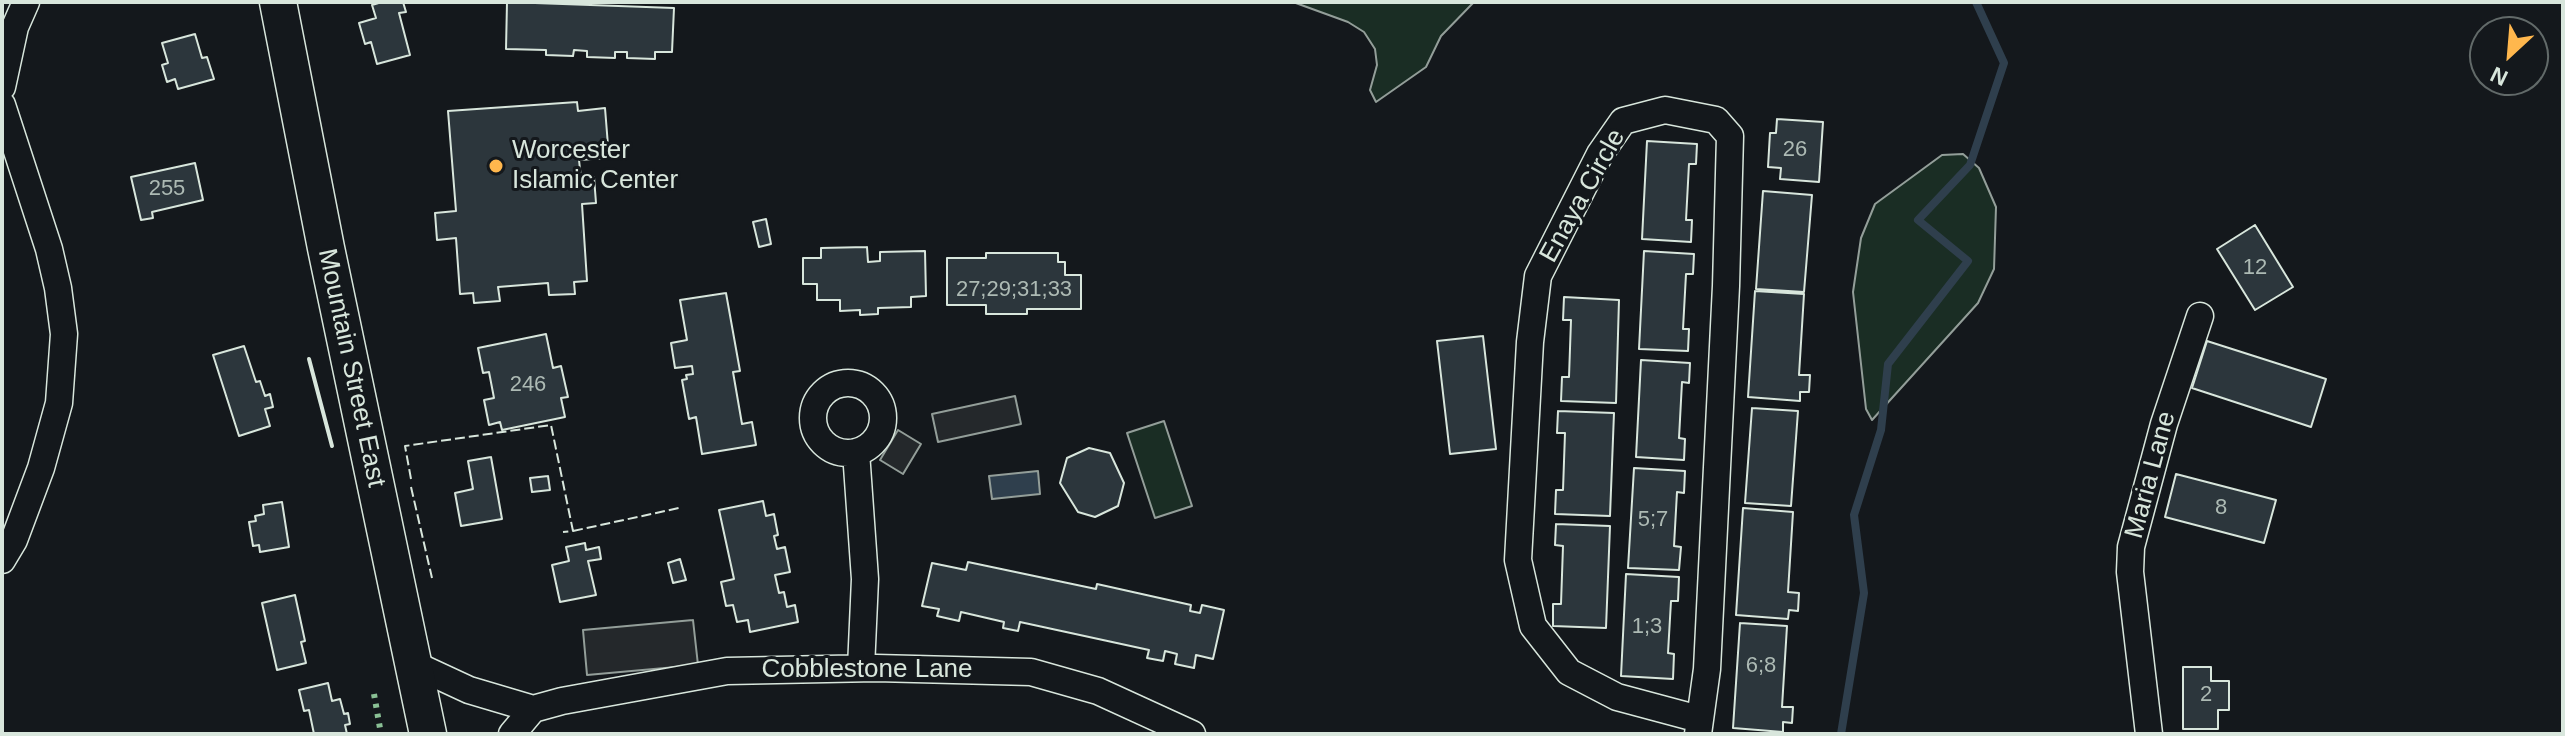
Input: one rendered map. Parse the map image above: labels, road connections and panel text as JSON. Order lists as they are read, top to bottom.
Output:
{
  "streets": {
    "main road": ["Mountain Street East"],
    "street": ["Enaya Circle", "Maria Lane", "Cobblestone Lane"]
  },
  "places": ["Worcester Islamic Center"],
  "house_numbers": [
    "26",
    "255",
    "12",
    "27;29;31;33",
    "246",
    "8",
    "5;7",
    "1;3",
    "6;8",
    "2"
  ],
  "north": "bottom left"
}
